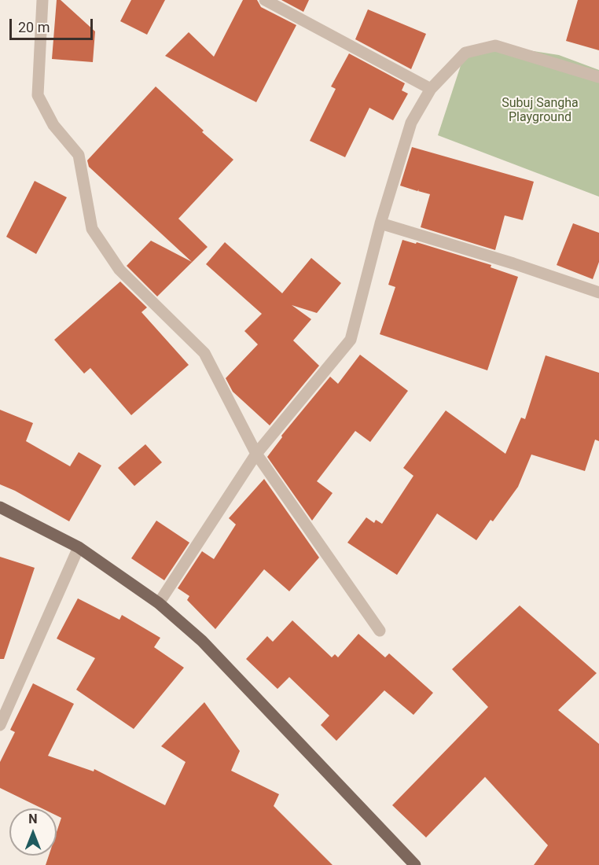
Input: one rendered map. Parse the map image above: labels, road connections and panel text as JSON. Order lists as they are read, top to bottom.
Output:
{
  "parks": ["Subuj Sangha Playground"],
  "scale_bar": "20 m",
  "north": "top"
}
